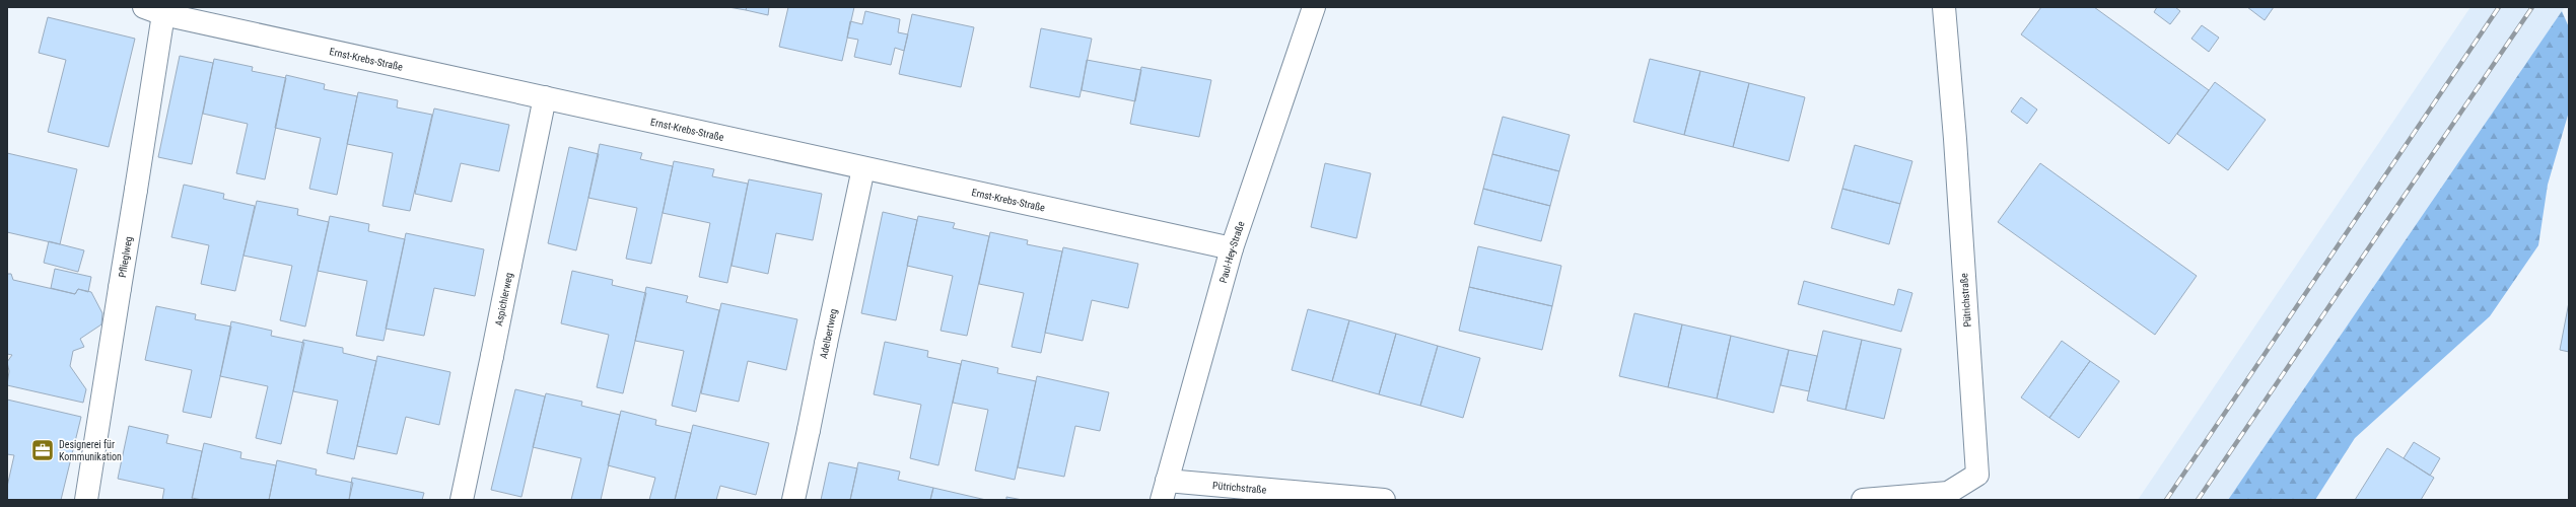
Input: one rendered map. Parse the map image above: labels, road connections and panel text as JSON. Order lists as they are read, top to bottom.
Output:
{
  "streets": {
    "street": [
      "Ernst-Krebs-Straße",
      "Paul-Hey-Straße",
      "Pflieglweg",
      "Aspichlerweg",
      "Pütrichstraße",
      "Adelbertweg"
    ]
  },
  "crossings": [
    ["Ernst-Krebs-Straße", "Paul-Hey-Straße"],
    ["Ernst-Krebs-Straße", "Pflieglweg"],
    ["Ernst-Krebs-Straße", "Aspichlerweg"],
    ["Ernst-Krebs-Straße", "Adelbertweg"],
    ["Paul-Hey-Straße", "Pütrichstraße"]
  ],
  "places": {
    "office": ["Designerei für Kommunikation"]
  }
}
